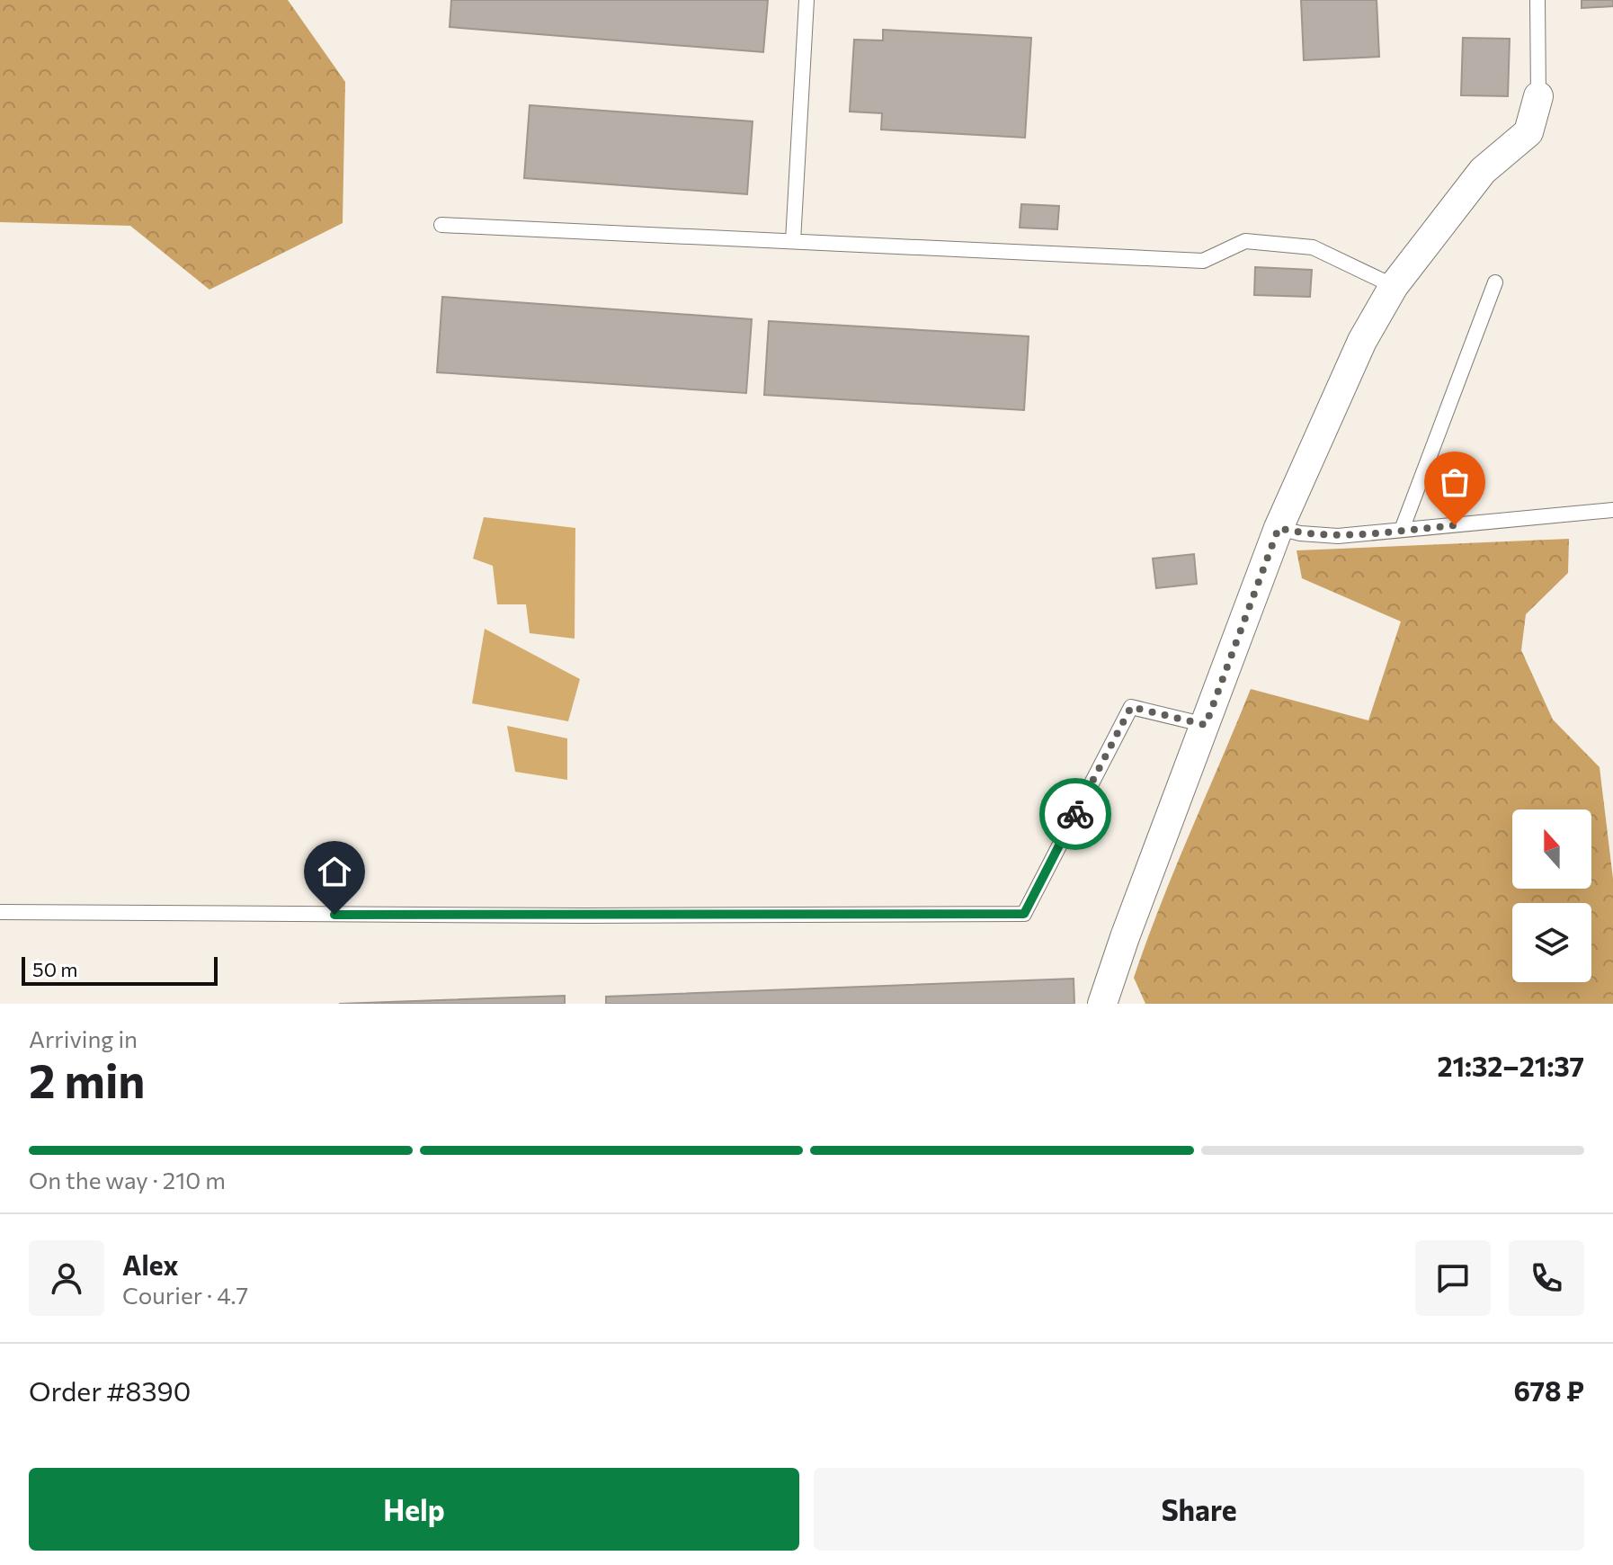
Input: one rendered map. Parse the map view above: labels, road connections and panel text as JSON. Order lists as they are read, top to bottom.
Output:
{
  "scale_bar": "50 m",
  "north": "top",
  "page": {
    "scale": "50 m",
    "heading": ["2 min", "Arriving in", "21:32–21:37"],
    "panel": [
      "Alex",
      "Courier · 4.7",
      "Order #8390",
      "678 ₽"
    ],
    "bar": "On the way · 210 m",
    "buttons": ["Help", "Share"]
  }
}
